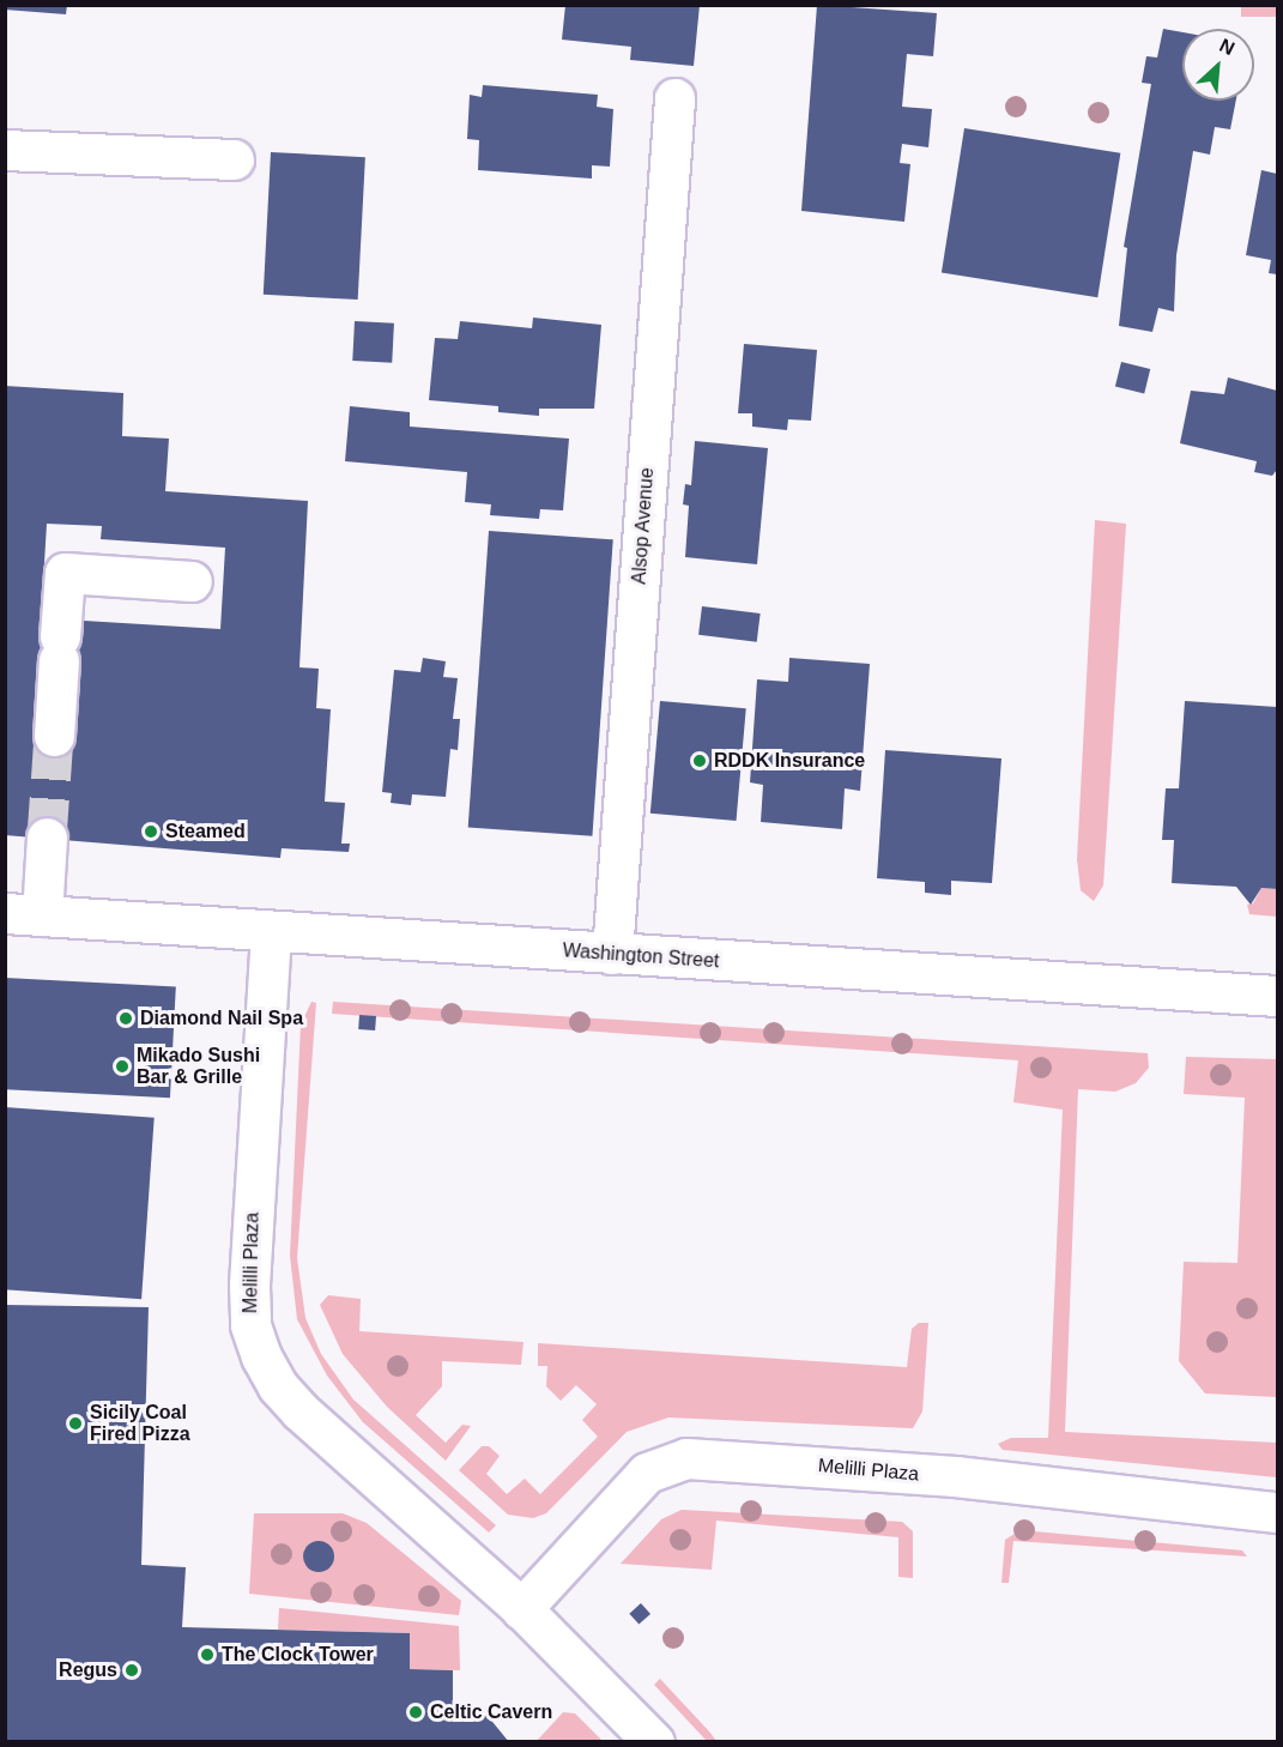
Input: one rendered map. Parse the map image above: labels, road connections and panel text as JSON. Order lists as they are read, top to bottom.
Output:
{
  "streets": {
    "street": ["Alsop Avenue", "Washington Street", "Melilli Plaza"]
  },
  "crossings": [
    ["Alsop Avenue", "Washington Street"],
    ["Washington Street", "Melilli Plaza"]
  ],
  "places": [
    "RDDK Insurance",
    "Steamed",
    "Diamond Nail Spa",
    "Mikado Sushi Bar & Grille",
    "Sicily Coal Fired Pizza",
    "The Clock Tower",
    "Regus",
    "Celtic Cavern"
  ],
  "north": "top right"
}
